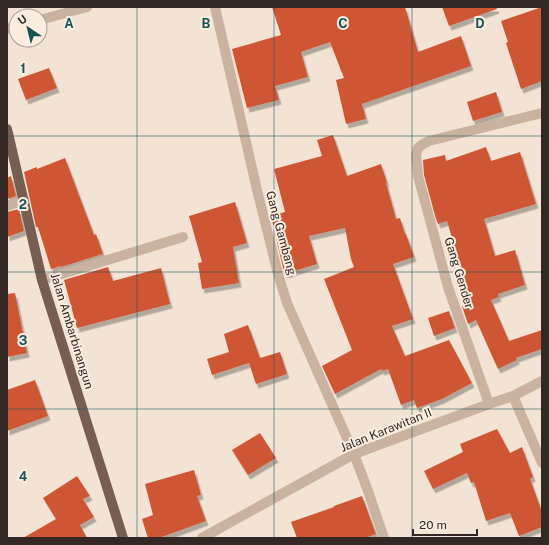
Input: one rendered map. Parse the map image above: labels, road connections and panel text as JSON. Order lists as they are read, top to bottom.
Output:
{
  "streets": {
    "main road": ["Jalan Ambarbinangun"],
    "street": ["Gang Gambang", "Gang Gender", "Jalan Karawitan II"]
  },
  "crossings": [
    ["Gang Gambang", "Jalan Karawitan II"],
    ["Gang Gender", "Jalan Karawitan II"]
  ],
  "scale_bar": "20 m",
  "north": "top left",
  "grid": {
    "columns": [
      "A",
      "B",
      "C",
      "D"
    ],
    "rows": [
      "1",
      "2",
      "3",
      "4"
    ]
  }
}
